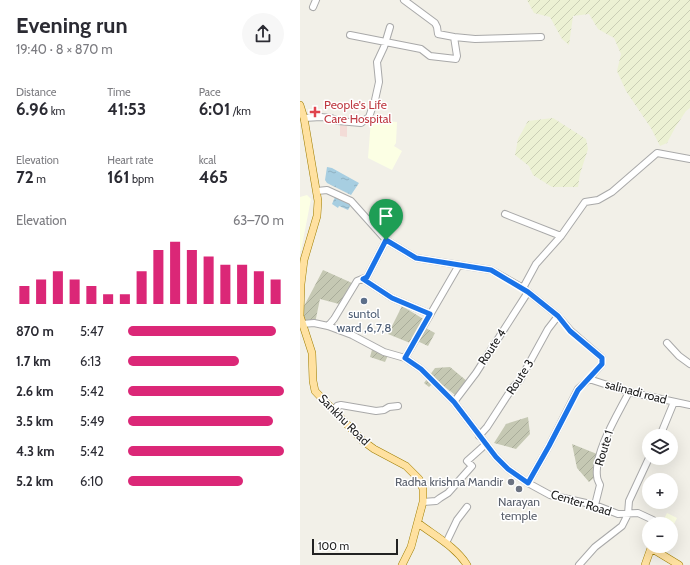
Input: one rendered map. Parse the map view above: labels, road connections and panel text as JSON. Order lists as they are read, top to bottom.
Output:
{
  "streets": {
    "main road": ["Sankhu Road"],
    "street": [
      "Route 4",
      "Route 3",
      "salinadi road",
      "Route 1",
      "Center Road"
    ]
  },
  "crossings": [
    ["Route 4", "salinadi road"],
    ["Route 4", "Center Road"],
    ["Route 3", "salinadi road"],
    ["Route 3", "Center Road"],
    ["salinadi road", "Sankhu Road"],
    ["salinadi road", "Route 1"],
    ["Sankhu Road", "Center Road"],
    ["Route 1", "Center Road"]
  ],
  "places": {
    "health": ["People's Life Care Hospital"],
    "other": ["suntol ward ,6,7,8", "Radha krishna Mandir", "Narayan temple"]
  },
  "scale_bar": "100 m",
  "page": {
    "heading": ["Evening run", "19:40 · 8 × 870 m"],
    "stats": [
      ["Distance", "6.96 km"],
      ["Time", "41:53"],
      ["Pace", "6:01 /km"],
      ["Elevation", "72 m"],
      ["Heart rate", "161 bpm"],
      ["kcal", "465"]
    ],
    "chart": ["Elevation", "63–70 m"],
    "list": [
      {
        "name": "870 m",
        "note": "5:47"
      },
      {
        "name": "1.7 km",
        "note": "6:13"
      },
      {
        "name": "2.6 km",
        "note": "5:42"
      },
      {
        "name": "3.5 km",
        "note": "5:49"
      },
      {
        "name": "4.3 km",
        "note": "5:42"
      },
      {
        "name": "5.2 km",
        "note": "6:10"
      }
    ],
    "map_buttons": ["+", "−"],
    "scale": "100 m"
  }
}
